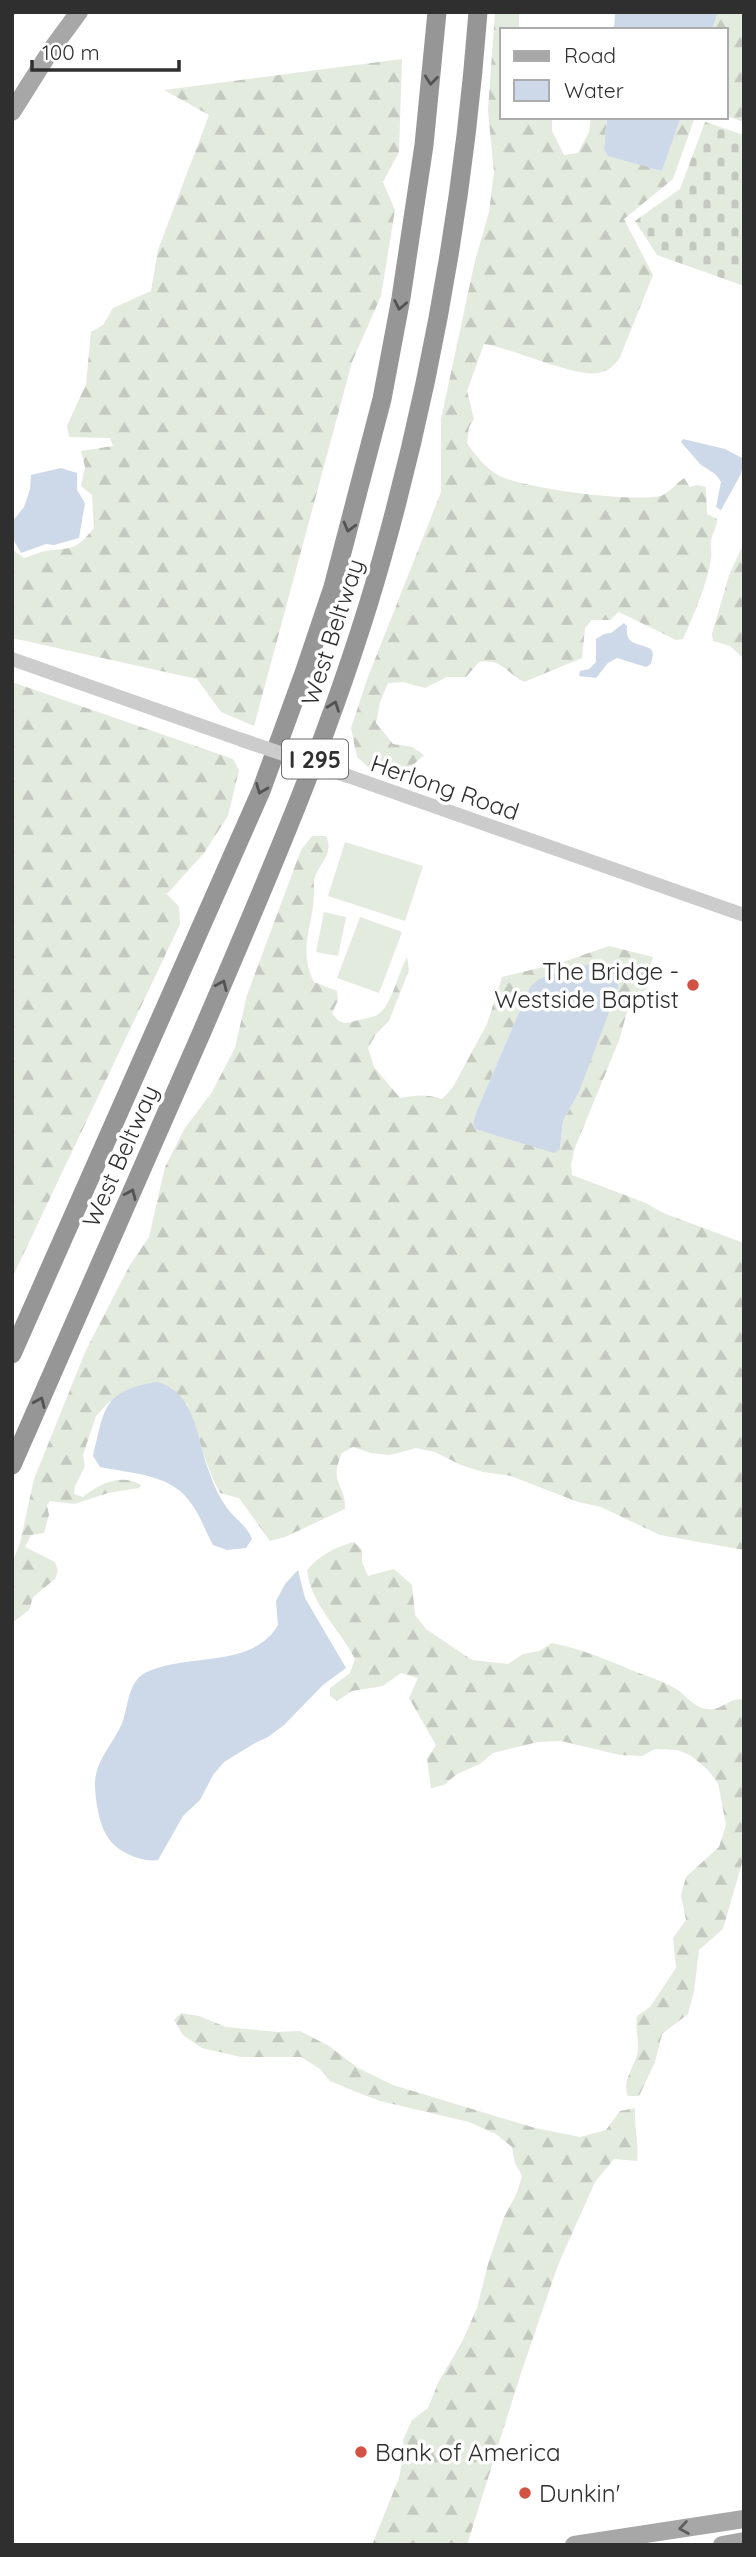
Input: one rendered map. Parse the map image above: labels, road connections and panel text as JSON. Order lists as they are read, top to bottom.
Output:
{
  "streets": {
    "highway": ["West Beltway", "I 295"],
    "street": ["Herlong Road"]
  },
  "places": ["The Bridge - Westside Baptist", "Bank of America", "Dunkin'"],
  "legend": ["Road", "Water"],
  "scale_bar": "100 m"
}
